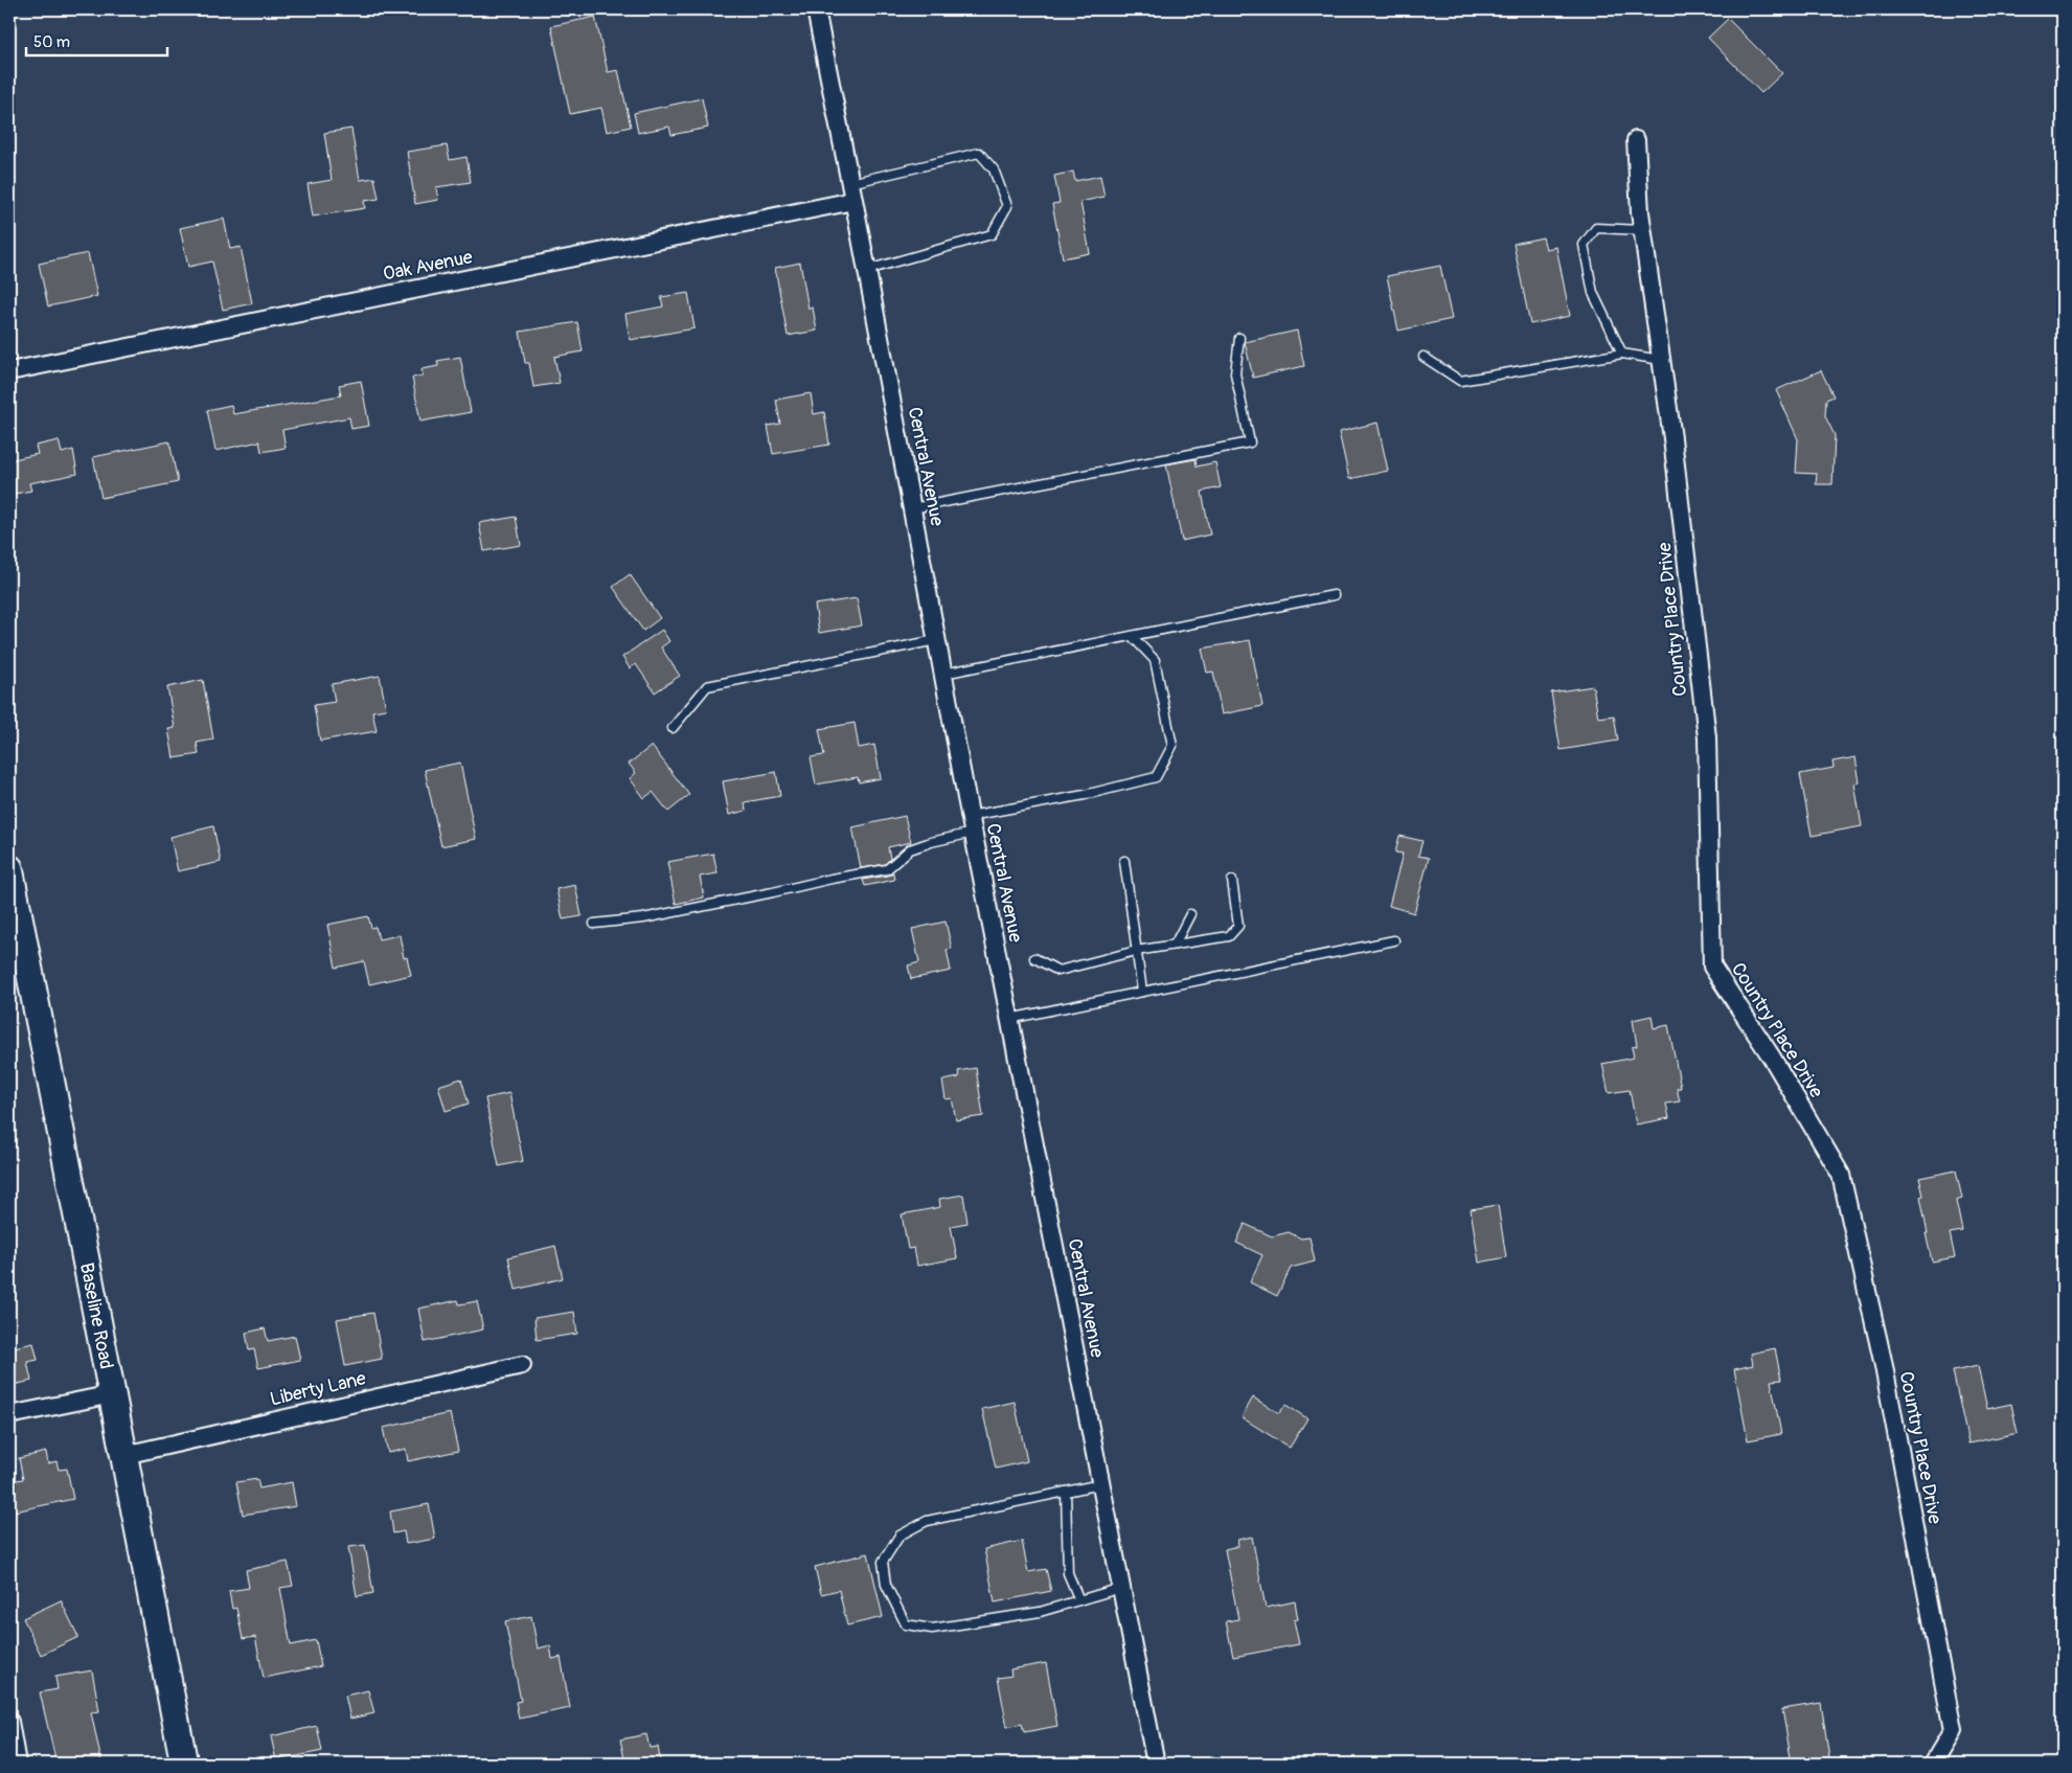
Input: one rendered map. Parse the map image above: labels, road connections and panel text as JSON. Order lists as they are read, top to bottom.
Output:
{
  "streets": {
    "main road": ["Baseline Road"],
    "street": [
      "Oak Avenue",
      "Central Avenue",
      "Country Place Drive",
      "Liberty Lane"
    ]
  },
  "crossings": [
    ["Oak Avenue", "Central Avenue"],
    ["Baseline Road", "Liberty Lane"]
  ],
  "scale_bar": "50 m"
}
